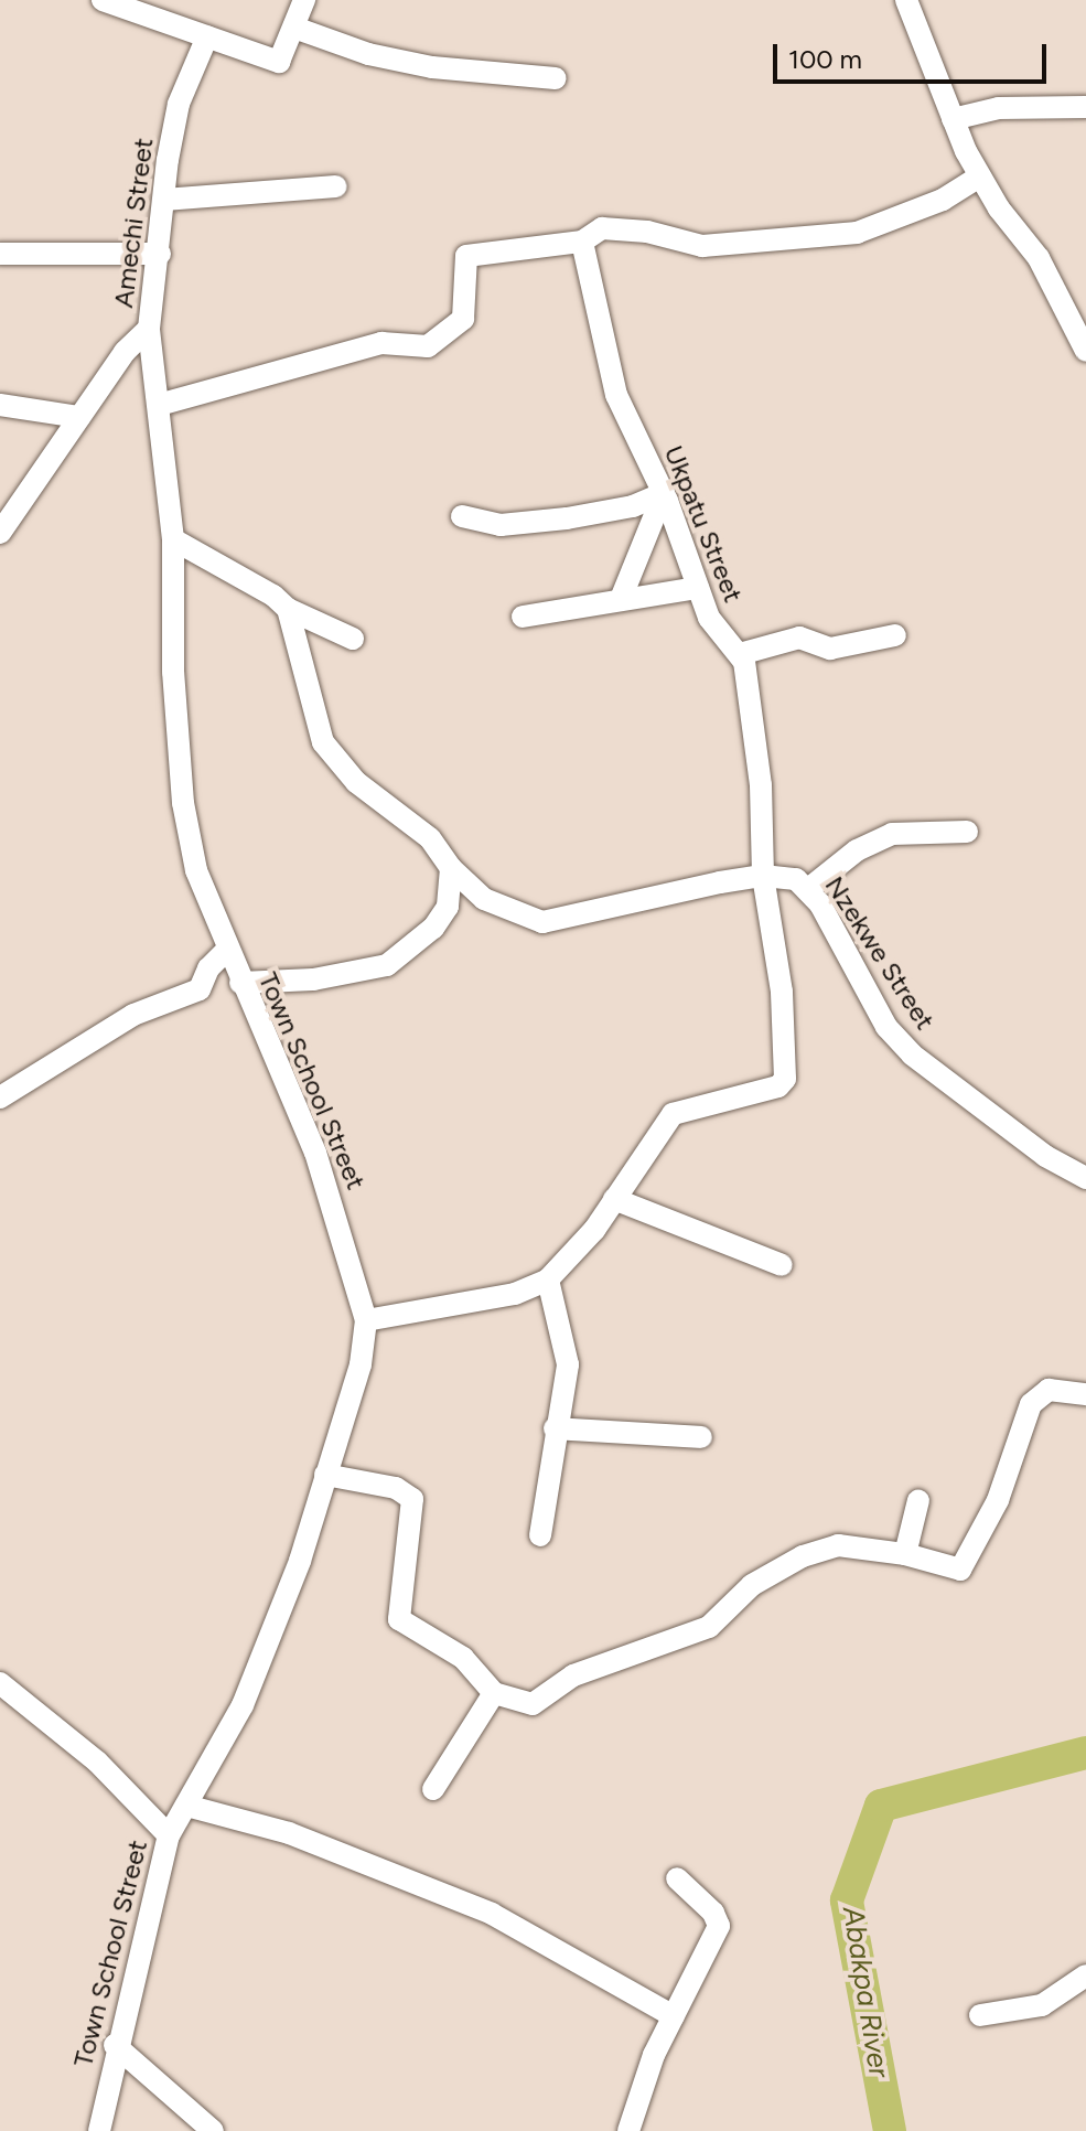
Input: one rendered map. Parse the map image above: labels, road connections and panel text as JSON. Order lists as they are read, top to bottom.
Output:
{
  "streets": {
    "street": [
      "Amechi Street",
      "Ukpatu Street",
      "Nzekwe Street",
      "Town School Street"
    ]
  },
  "crossings": [
    ["Amechi Street", "Town School Street"]
  ],
  "water": ["Abakpa River"],
  "scale_bar": "100 m"
}
